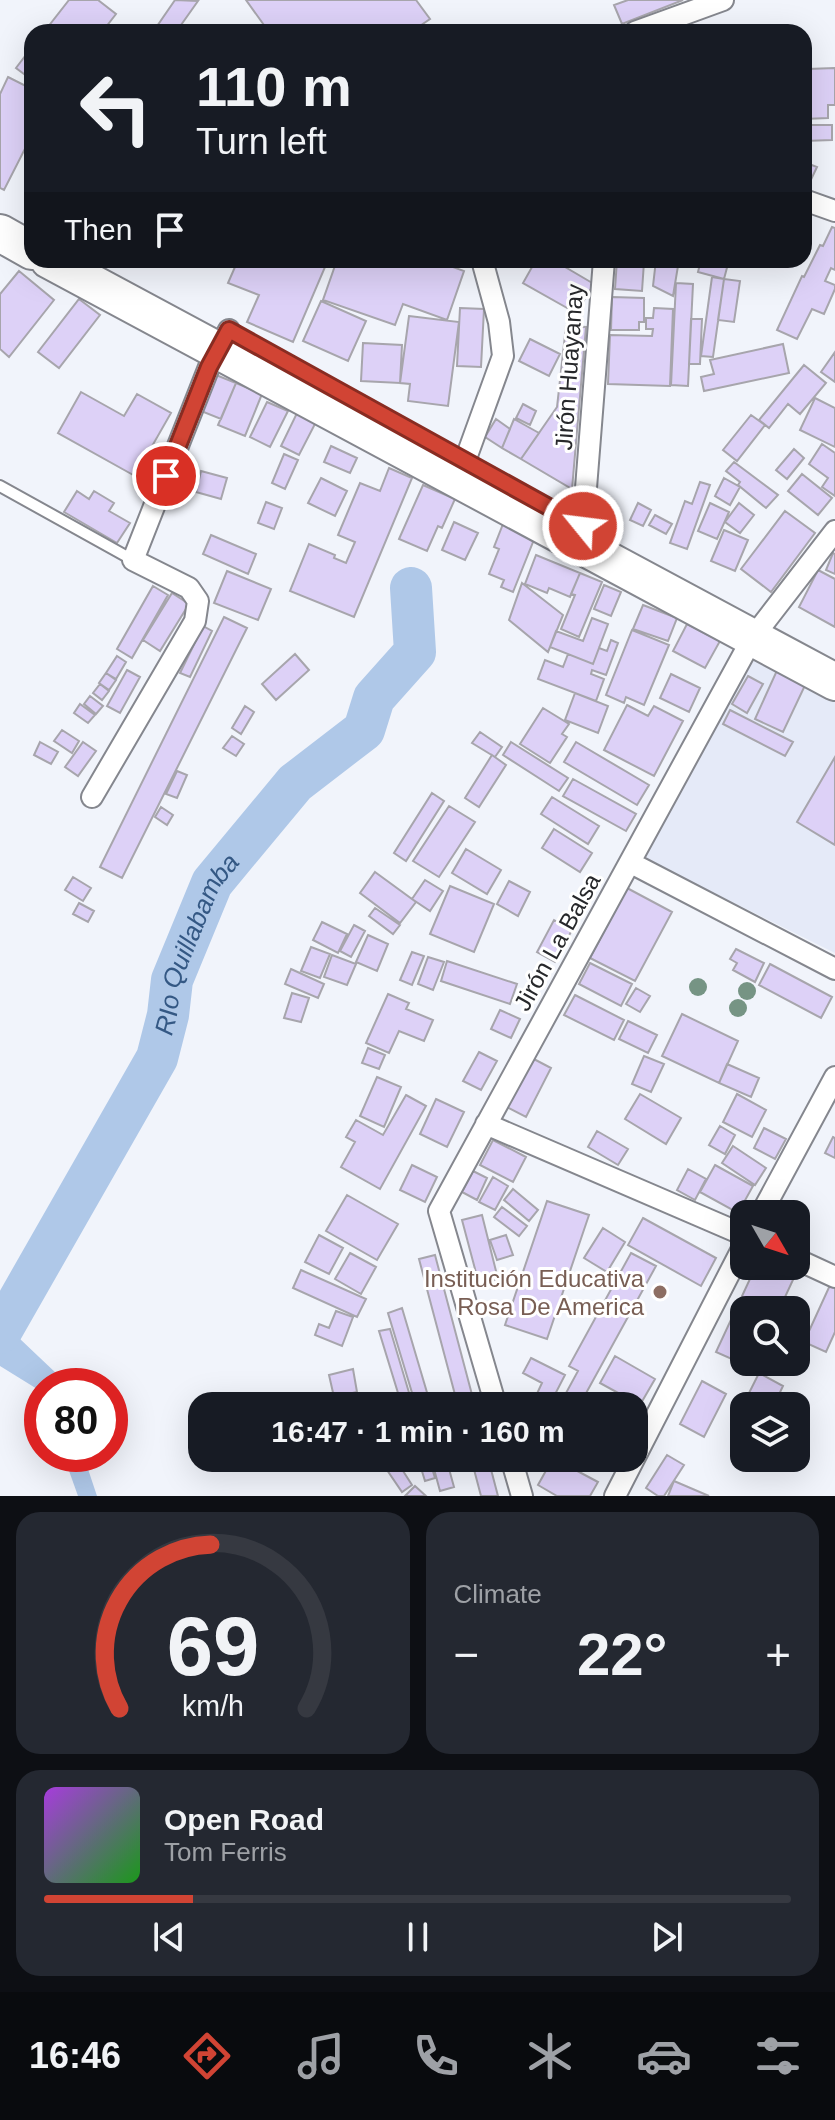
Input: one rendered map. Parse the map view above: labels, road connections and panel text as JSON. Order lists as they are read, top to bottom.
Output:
{
  "streets": {
    "street": ["Jirón Huayanay", "Jirón La Balsa"]
  },
  "water": ["RIo Quillabamba"],
  "places": ["Institución Educativa Rosa De America"],
  "north": "bottom right",
  "page": {
    "turn": ["110 m", "Turn left"],
    "then": "Then",
    "limit": "80",
    "trip": "16:47 · 1 min · 160 m",
    "tile": "Climate",
    "heat": ["−", "22°", "+"],
    "song": ["Open Road", "Tom Ferris"],
    "tabs": "16:46",
    "gauge": ["69", "km/h"]
  }
}
